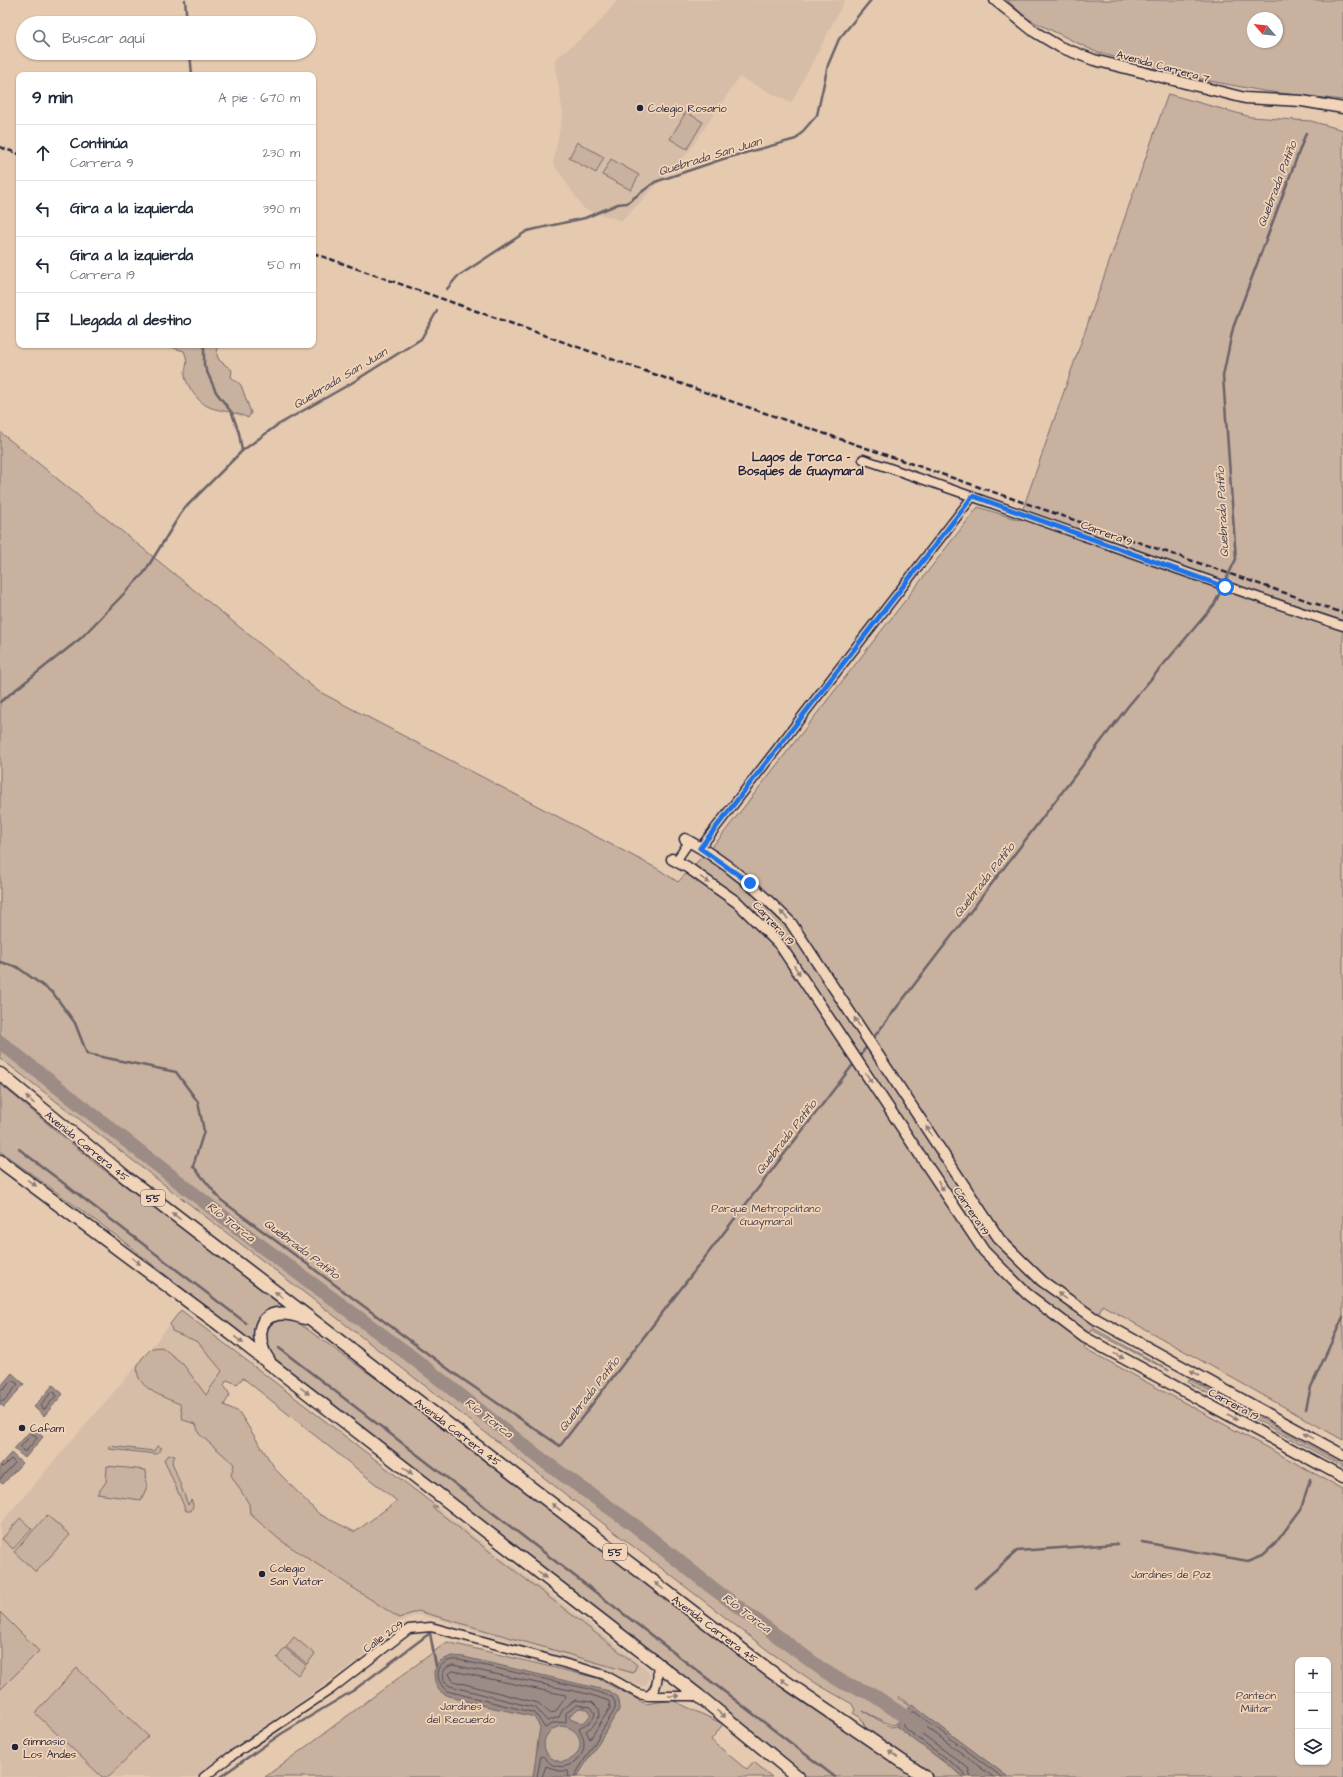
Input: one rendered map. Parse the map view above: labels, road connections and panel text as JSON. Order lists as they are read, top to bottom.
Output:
{
  "streets": {
    "highway": ["Avenida Carrera 45", "55"],
    "main road": ["Avenida Carrera 7", "Carrera 19"],
    "street": ["Carrera 9", "Calle 209"]
  },
  "districts": ["Lagos de Torca - Bosques de Guaymaral"],
  "water": ["Quebrada San Juan", "Quebrada Patiño", "Río Torca"],
  "parks": [
    "Parque Metropolitano Guaymaral",
    "Jardines de Paz",
    "Panteón Militar",
    "Jardines del Recuerdo"
  ],
  "places": [
    "Colegio Rosario",
    "Cafam",
    "Colegio San Viator",
    "Gimnasio Los Andes"
  ],
  "north": "top left",
  "page": {
    "search": "Buscar aquí",
    "heading": ["9 min", "A pie · 670 m"],
    "list": [
      ["Continúa", "Carrera 9", "230 m"],
      ["Gira a la izquierda", "390 m"],
      ["Gira a la izquierda", "Carrera 19", "50 m"],
      "Llegada al destino"
    ],
    "map_buttons": ["+", "−"]
  }
}
